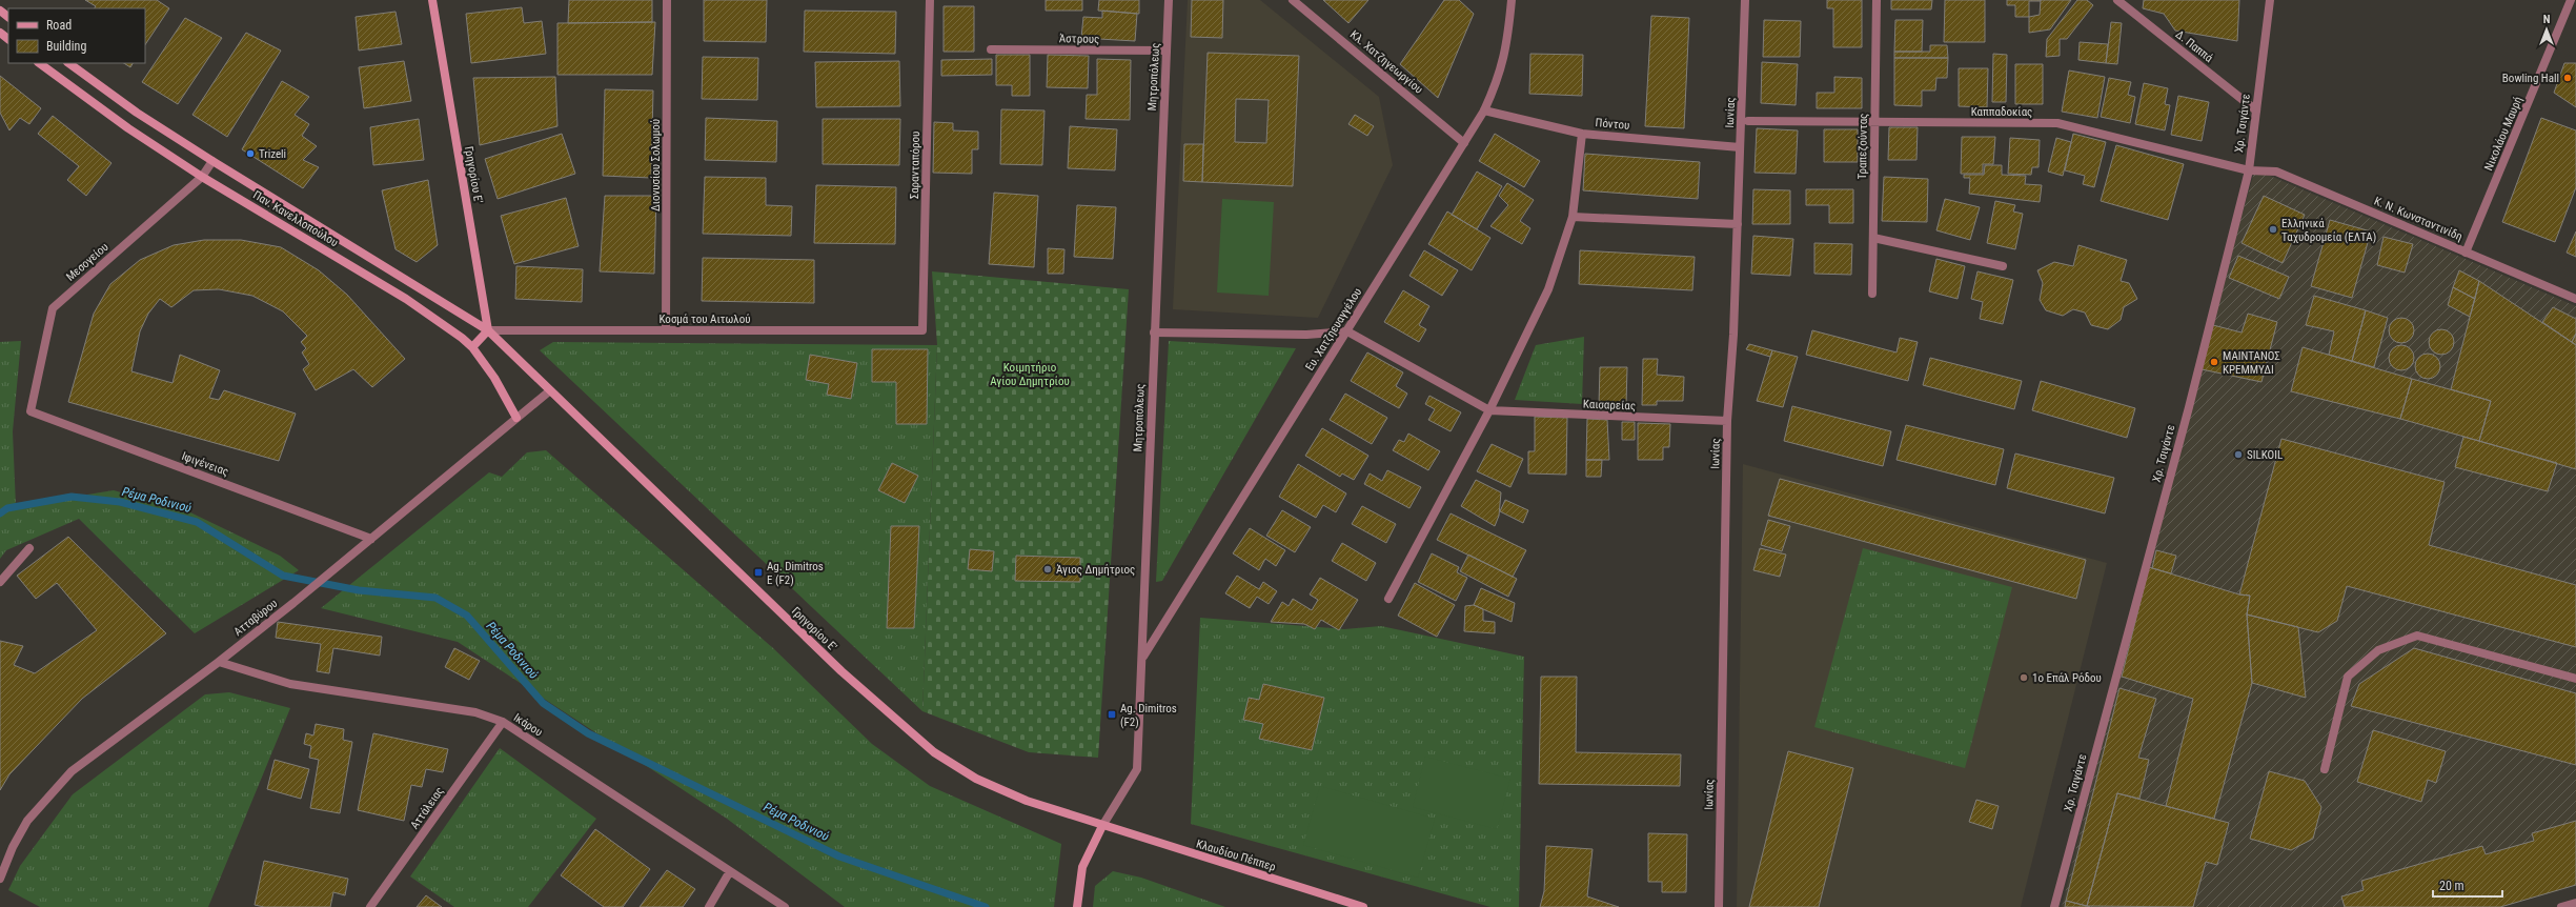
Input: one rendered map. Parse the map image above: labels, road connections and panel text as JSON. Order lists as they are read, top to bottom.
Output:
{
  "streets": {
    "main road": ["Γρηγορίου Ε'", "Παν. Κανελλοπούλου", "Κλαυδίου Πέππερ"],
    "street": [
      "Άστρους",
      "Δ. Παππά",
      "Κλ. Χατζηγεωργίου",
      "Μητροπόλεως",
      "Καππαδοκίας",
      "Ιωνίας",
      "Χρ. Τσιγάντε",
      "Πόντου",
      "Νικολάου Μαυρή",
      "Τραπεζούντας",
      "Διονυσίου Σολωμού",
      "Σαρανταπόρου",
      "Κ. Ν. Κωνσταντινίδη",
      "Μεσογείου",
      "Κοσμά του Αιτωλού",
      "Ευ. Χατζηευαγγέλου",
      "Καισαρείας",
      "Ιφιγένειας",
      "Ατταβύρου",
      "Ικάρου",
      "Αττάλειας"
    ]
  },
  "crossings": [
    ["Άστρους", "Μητροπόλεως"],
    ["Δ. Παππά", "Χρ. Τσιγάντε"],
    ["Κλ. Χατζηγεωργίου", "Ευ. Χατζηευαγγέλου"],
    ["Μητροπόλεως", "Γρηγορίου Ε'"],
    ["Μητροπόλεως", "Ευ. Χατζηευαγγέλου"],
    ["Μητροπόλεως", "Κλαυδίου Πέππερ"],
    ["Καππαδοκίας", "Χρ. Τσιγάντε"],
    ["Καππαδοκίας", "Τραπεζούντας"],
    ["Καππαδοκίας", "Κ. Ν. Κωνσταντινίδη"],
    ["Ιωνίας", "Πόντου"],
    ["Ιωνίας", "Καισαρείας"],
    ["Χρ. Τσιγάντε", "Κ. Ν. Κωνσταντινίδη"],
    ["Πόντου", "Ευ. Χατζηευαγγέλου"],
    ["Νικολάου Μαυρή", "Κ. Ν. Κωνσταντινίδη"],
    ["Διονυσίου Σολωμού", "Κοσμά του Αιτωλού"],
    ["Σαρανταπόρου", "Κοσμά του Αιτωλού"],
    ["Γρηγορίου Ε'", "Παν. Κανελλοπούλου"],
    ["Γρηγορίου Ε'", "Κοσμά του Αιτωλού"],
    ["Γρηγορίου Ε'", "Ατταβύρου"],
    ["Γρηγορίου Ε'", "Κλαυδίου Πέππερ"],
    ["Παν. Κανελλοπούλου", "Μεσογείου"],
    ["Παν. Κανελλοπούλου", "Κοσμά του Αιτωλού"],
    ["Παν. Κανελλοπούλου", "Ατταβύρου"],
    ["Μεσογείου", "Ιφιγένειας"],
    ["Ευ. Χατζηευαγγέλου", "Καισαρείας"],
    ["Ιφιγένειας", "Ατταβύρου"],
    ["Ατταβύρου", "Ικάρου"],
    ["Ικάρου", "Αττάλειας"]
  ],
  "water": ["Ρέμα Ροδινιού"],
  "parks": ["Κοιμητήριο Αγίου Δημητρίου"],
  "places": {
    "other": [
      "Bowling Hall",
      "Trizeli",
      "Ελληνικά Ταχυδρομεία (ΕΛΤΑ)",
      "ΜΑΙΝΤΑΝΟΣ ΚΡΕΜΜΥΔΙ",
      "SILKOIL",
      "Άγιος Δημήτριος",
      "1ο Επάλ Ρόδου"
    ],
    "transit": ["Ag. Dimitros E (F2)", "Ag. Dimitros (F2)"]
  },
  "legend": ["Road", "Building"],
  "scale_bar": "20 m",
  "north": "top"
}
